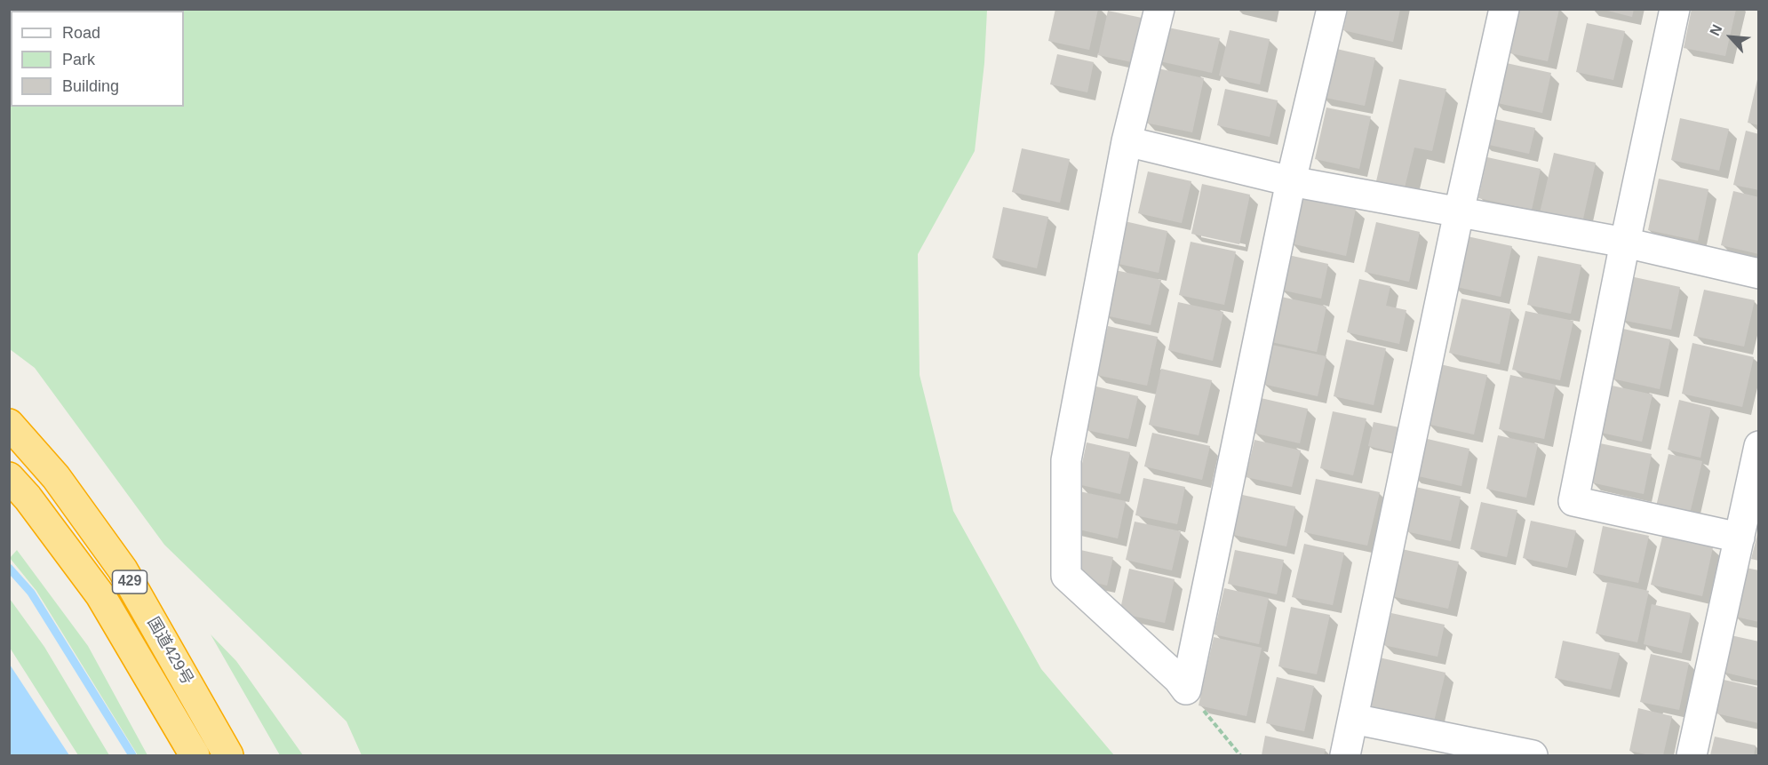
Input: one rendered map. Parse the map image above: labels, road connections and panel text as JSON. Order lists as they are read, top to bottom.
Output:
{
  "streets": {
    "highway": ["429", "国道429号"]
  },
  "legend": ["Road", "Park", "Building"],
  "north": "top left"
}
